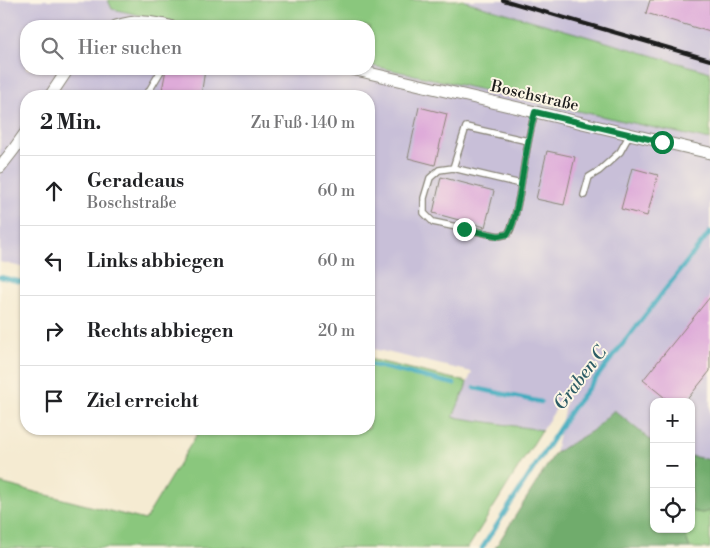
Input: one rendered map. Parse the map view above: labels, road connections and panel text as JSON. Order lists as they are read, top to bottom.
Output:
{
  "streets": {
    "street": ["Boschstraße"]
  },
  "water": ["Graben C"],
  "page": {
    "search": "Hier suchen",
    "heading": ["2 Min.", "Zu Fuß · 140 m"],
    "list": [
      ["Geradeaus", "Boschstraße", "60 m"],
      ["Links abbiegen", "60 m"],
      ["Rechts abbiegen", "20 m"],
      "Ziel erreicht"
    ],
    "map_buttons": ["+", "−"]
  }
}
